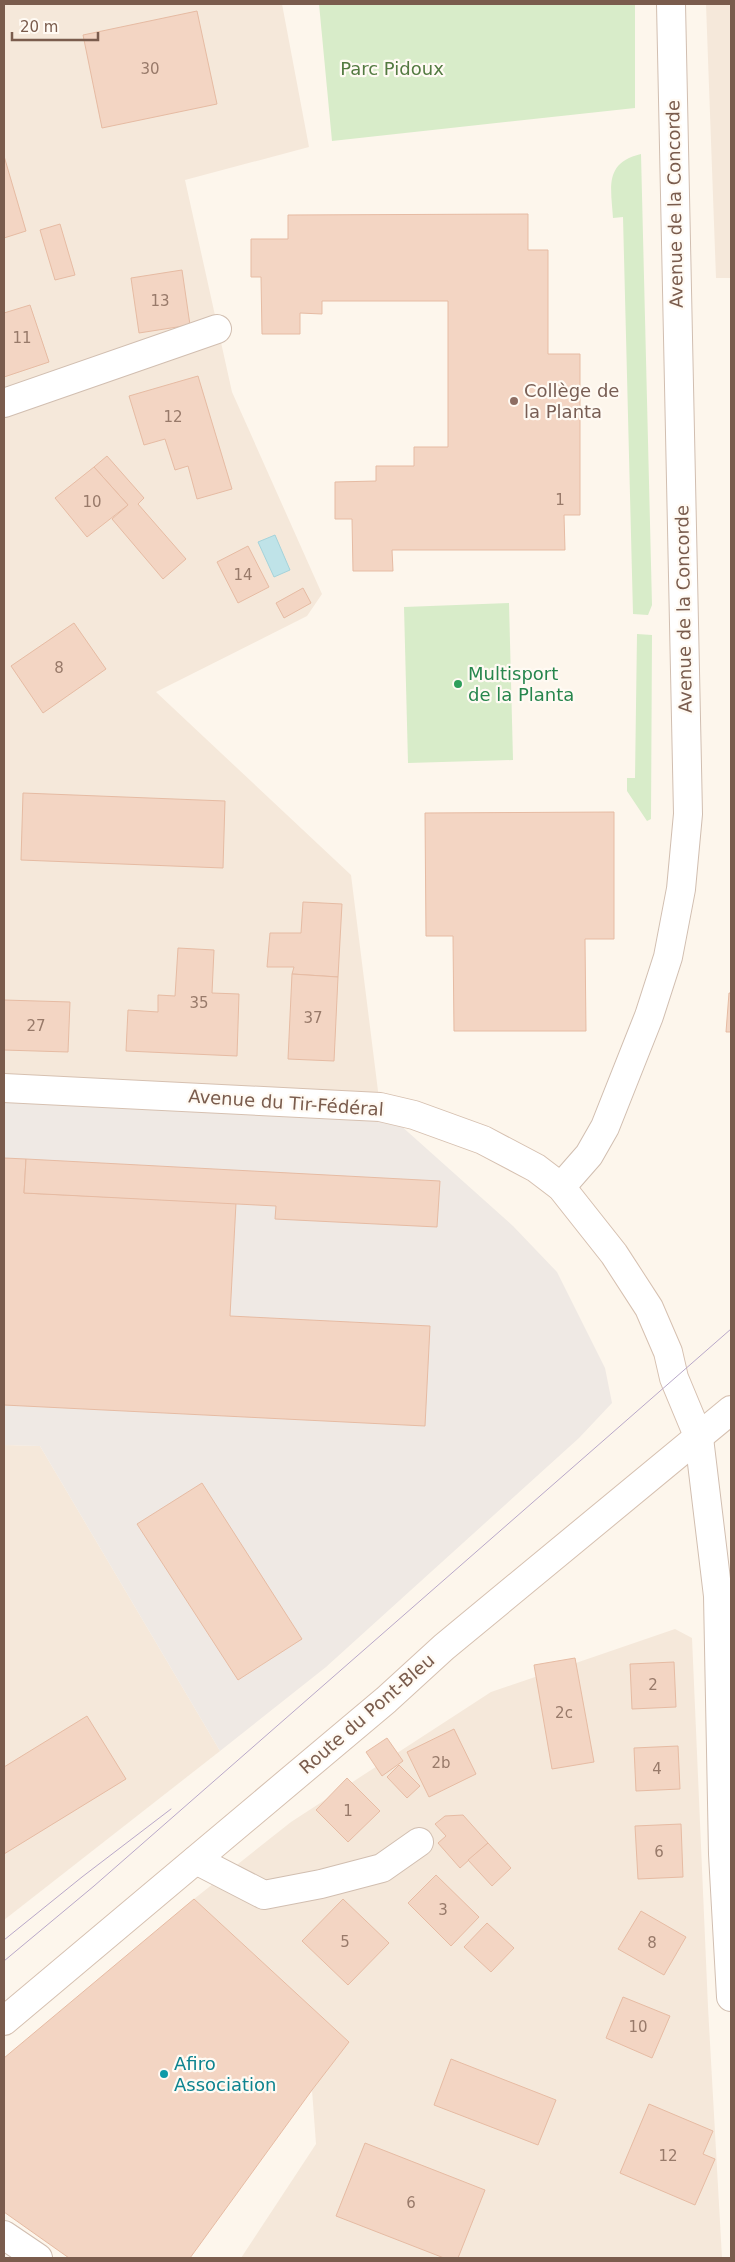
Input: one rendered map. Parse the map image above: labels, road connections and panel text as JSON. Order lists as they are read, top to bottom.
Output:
{
  "streets": {
    "street": ["Avenue de la Concorde", "Avenue du Tir-Fédéral", "Route du Pont-Bleu"]
  },
  "crossings": [
    ["Avenue de la Concorde", "Avenue du Tir-Fédéral"],
    ["Avenue du Tir-Fédéral", "Route du Pont-Bleu"]
  ],
  "parks": ["Parc Pidoux"],
  "places": ["Collège de la Planta", "Multisport de la Planta", "Afiro Association"],
  "house_numbers": [
    "30",
    "13",
    "11",
    "12",
    "1",
    "10",
    "14",
    "8",
    "35",
    "37",
    "27",
    "2",
    "2c",
    "2b",
    "4",
    "1",
    "6",
    "3",
    "5",
    "8",
    "10",
    "12",
    "6"
  ],
  "scale_bar": "20 m"
}
